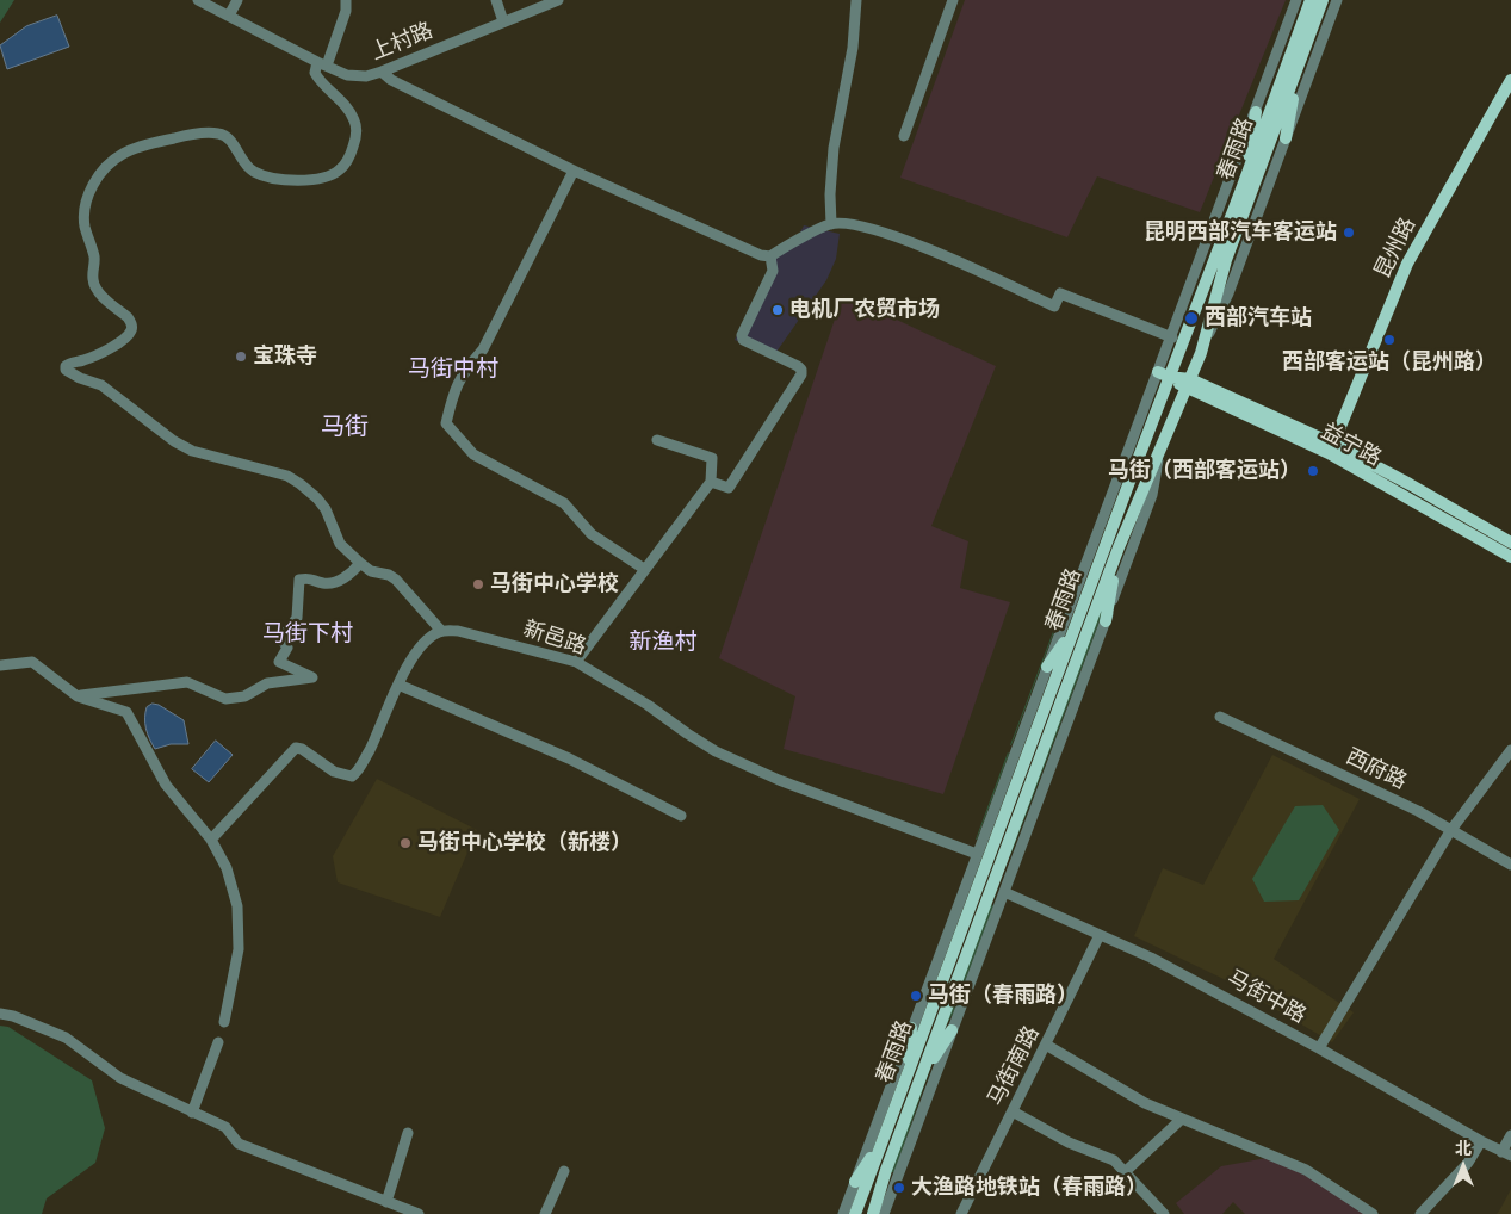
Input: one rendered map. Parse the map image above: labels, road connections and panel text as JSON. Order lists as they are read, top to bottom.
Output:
{
  "streets": {
    "main road": ["春雨路", "昆州路", "益宁路"],
    "street": [
      "上村路",
      "新邑路",
      "西府路",
      "马街中路",
      "马街南路"
    ]
  },
  "crossings": [
    ["春雨路", "益宁路"],
    ["昆州路", "益宁路"],
    ["马街中路", "马街南路"]
  ],
  "districts": [
    "马街中村",
    "马街",
    "马街下村",
    "新渔村"
  ],
  "places": [
    "昆明西部汽车客运站",
    "电机厂农贸市场",
    "西部汽车站",
    "西部客运站（昆州路）",
    "宝珠寺",
    "马街（西部客运站）",
    "马街中心学校",
    "马街中心学校（新楼）",
    "马街（春雨路）",
    "大渔路地铁站（春雨路）"
  ],
  "north": "top"
}
